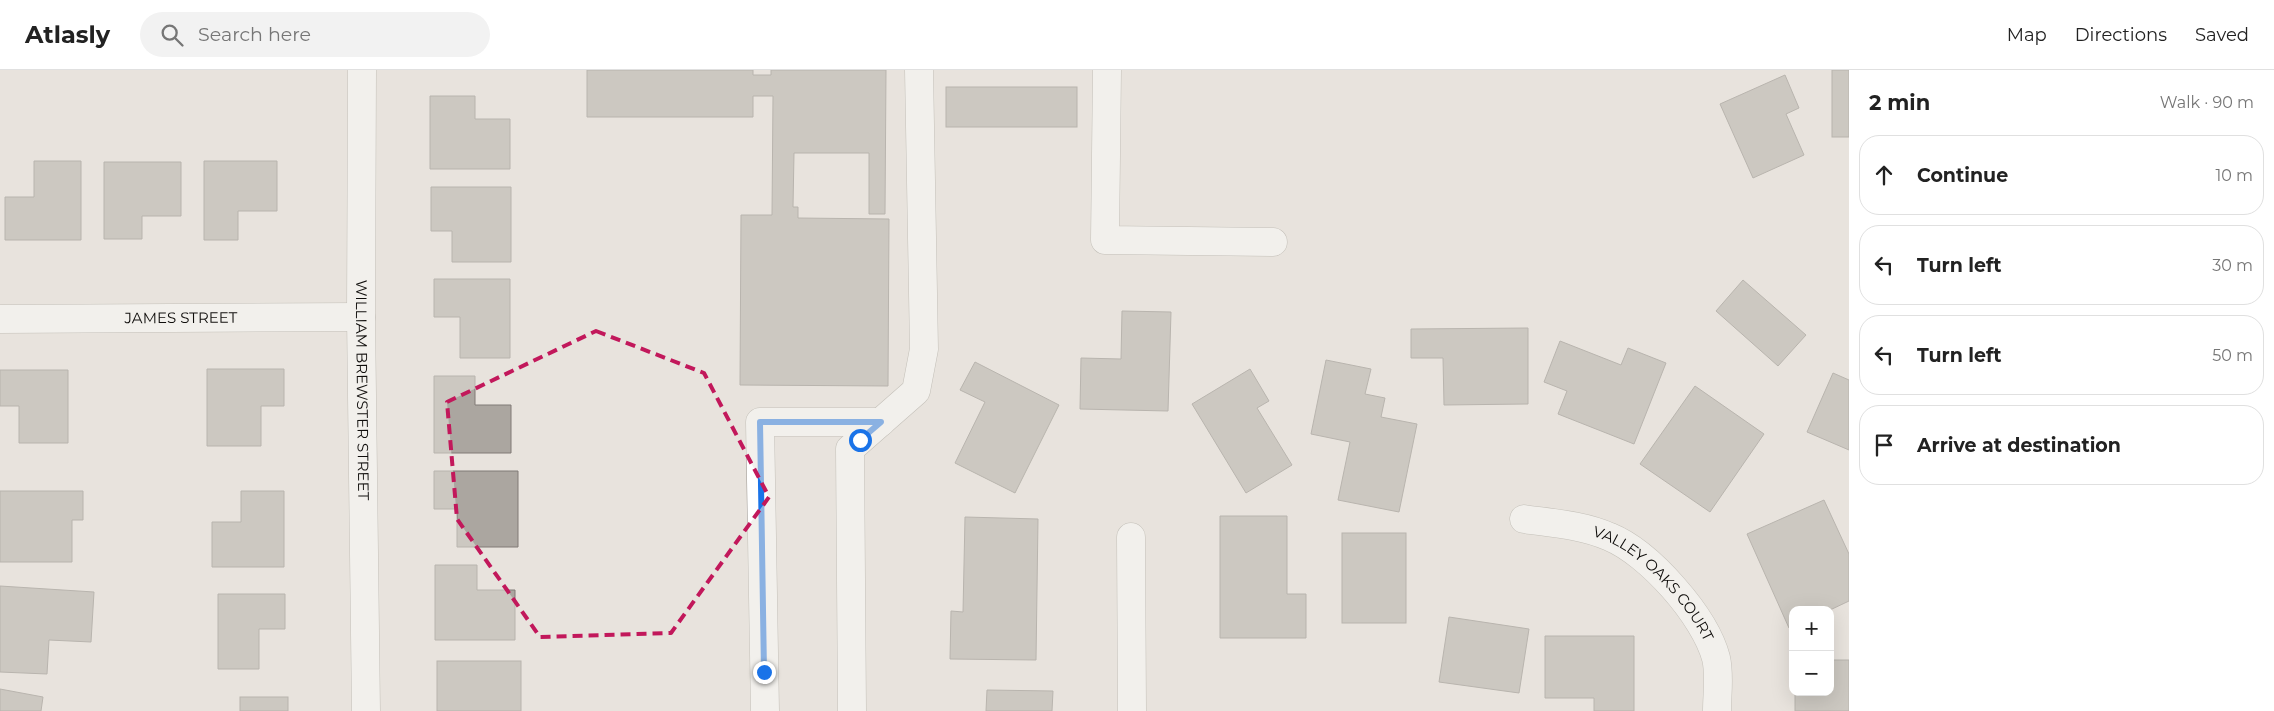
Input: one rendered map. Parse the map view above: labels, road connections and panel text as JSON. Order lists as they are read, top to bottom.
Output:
{
  "streets": {
    "street": ["JAMES STREET", "WILLIAM BREWSTER STREET", "VALLEY OAKS COURT"]
  },
  "crossings": [
    ["JAMES STREET", "WILLIAM BREWSTER STREET"]
  ],
  "page": {
    "header": "Atlasly",
    "search": "Search here",
    "nav": ["Map", "Directions", "Saved"],
    "heading": ["2 min", "Walk · 90 m"],
    "list": [
      ["Continue", "10 m"],
      ["Turn left", "30 m"],
      ["Turn left", "50 m"],
      "Arrive at destination"
    ],
    "map_buttons": ["+", "−"]
  }
}
